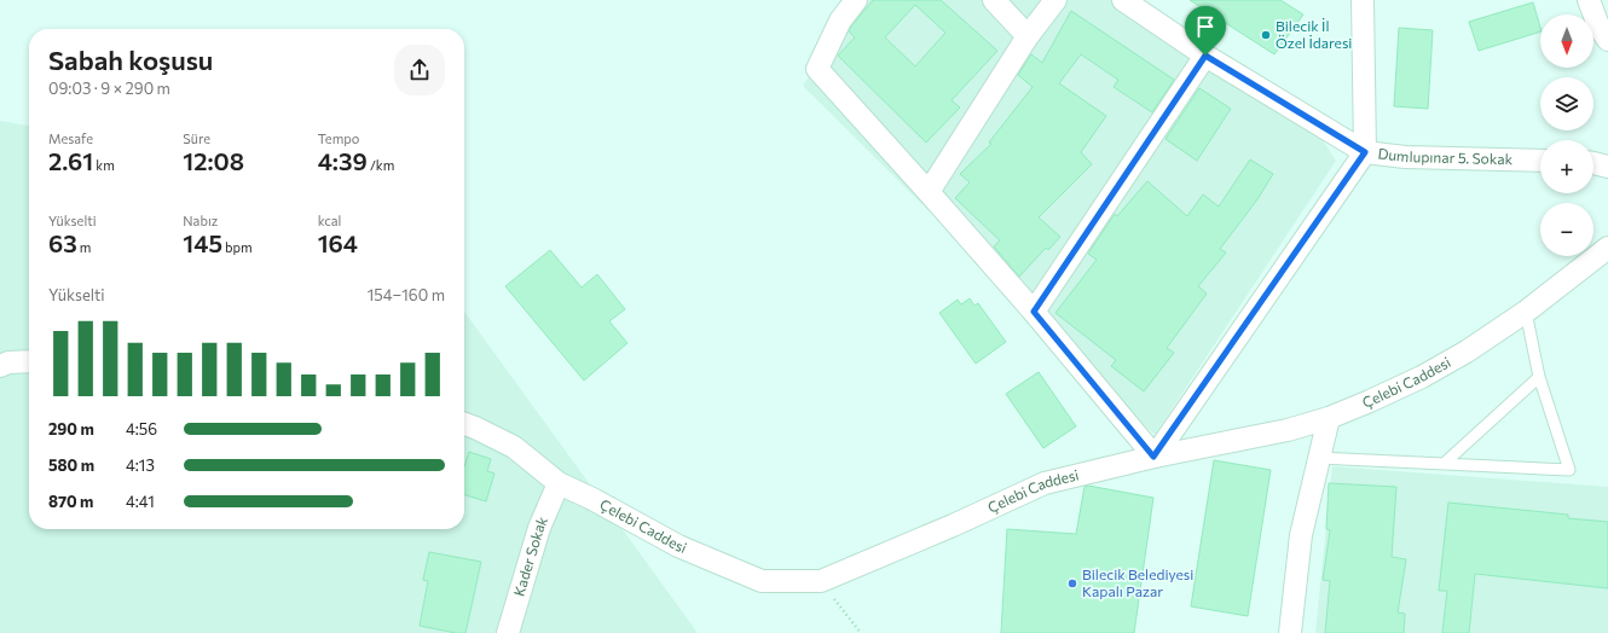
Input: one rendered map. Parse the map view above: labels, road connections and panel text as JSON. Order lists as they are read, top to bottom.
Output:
{
  "streets": {
    "street": ["Dumlupınar 5. Sokak", "Çelebi Caddesi", "Kader Sokak"]
  },
  "crossings": [
    ["Çelebi Caddesi", "Kader Sokak"]
  ],
  "places": ["Bilecik İl Özel İdaresi", "Bilecik Belediyesi Kapalı Pazar"],
  "north": "bottom",
  "page": {
    "map_buttons": ["+", "−"],
    "heading": ["Sabah koşusu", "09:03 · 9 × 290 m"],
    "stats": [
      ["Mesafe", "2.61 km"],
      ["Süre", "12:08"],
      ["Tempo", "4:39 /km"],
      ["Yükselti", "63 m"],
      ["Nabız", "145 bpm"],
      ["kcal", "164"]
    ],
    "chart": ["Yükselti", "154–160 m"],
    "list": [
      {
        "name": "290 m",
        "note": "4:56"
      },
      {
        "name": "580 m",
        "note": "4:13"
      },
      {
        "name": "870 m",
        "note": "4:41"
      }
    ]
  }
}
